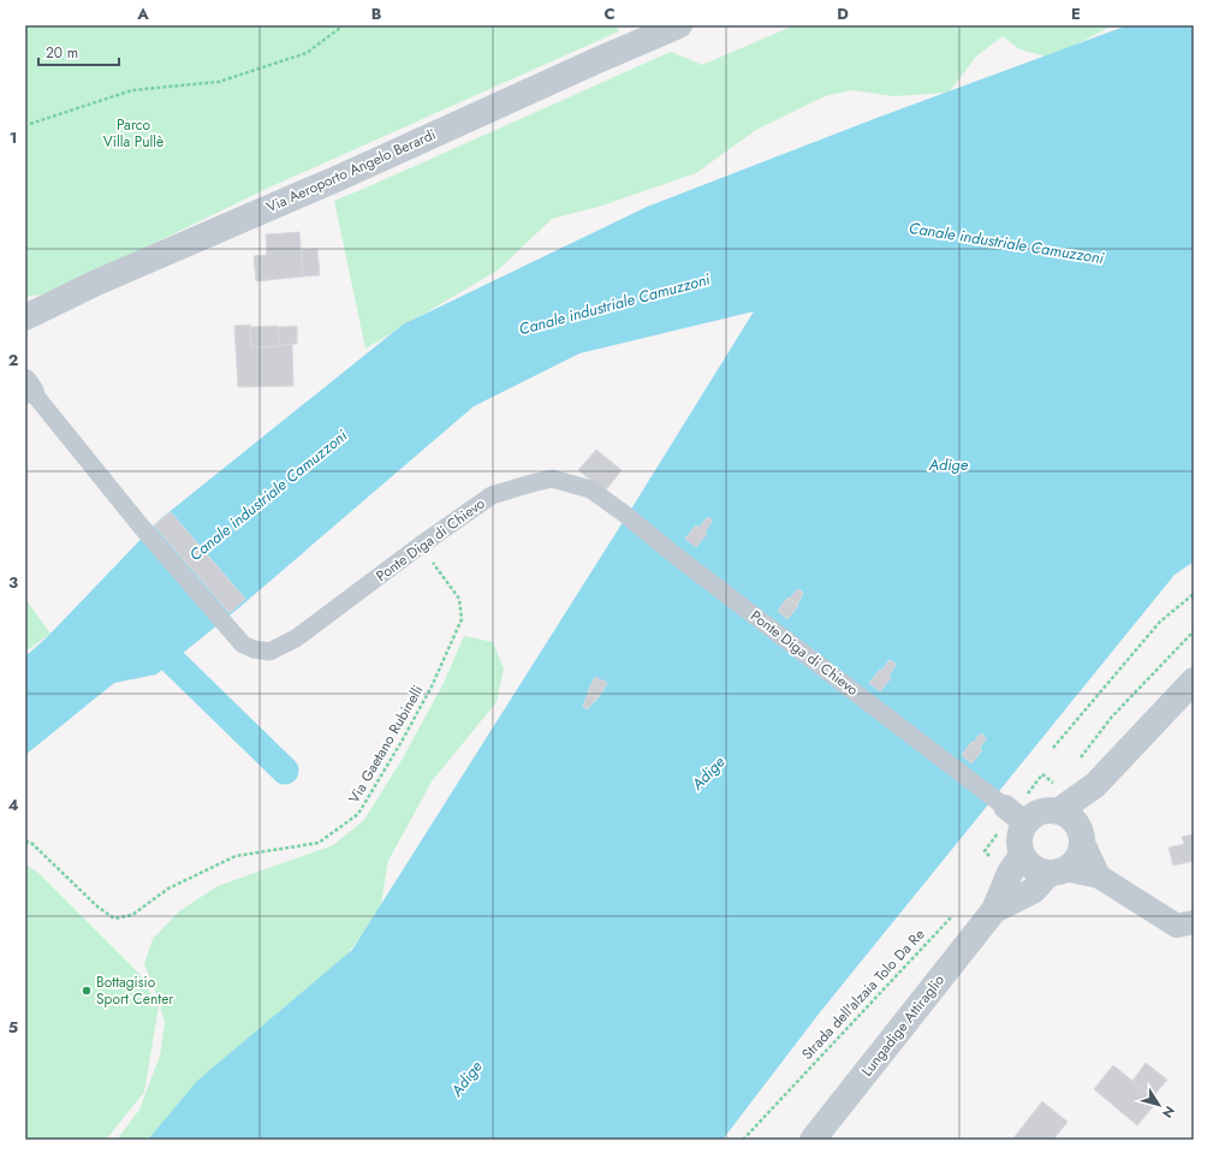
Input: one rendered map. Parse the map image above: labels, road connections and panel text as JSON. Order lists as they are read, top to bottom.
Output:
{
  "streets": {
    "street": ["Via Aeroporto Angelo Berardi", "Ponte Diga di Chievo", "Lungadige Attiraglio"],
    "path": ["Via Gaetano Rubinelli", "Strada dell'alzaia Tolo Da Re"]
  },
  "crossings": [
    ["Ponte Diga di Chievo", "Via Gaetano Rubinelli"],
    ["Ponte Diga di Chievo", "Lungadige Attiraglio"]
  ],
  "water": ["Canale industriale Camuzzoni", "Adige"],
  "parks": ["Parco Villa Pullè"],
  "places": ["Bottagisio Sport Center"],
  "scale_bar": "20 m",
  "north": "bottom right",
  "grid": {
    "columns": [
      "A",
      "B",
      "C",
      "D",
      "E"
    ],
    "rows": [
      "1",
      "2",
      "3",
      "4",
      "5"
    ]
  }
}
